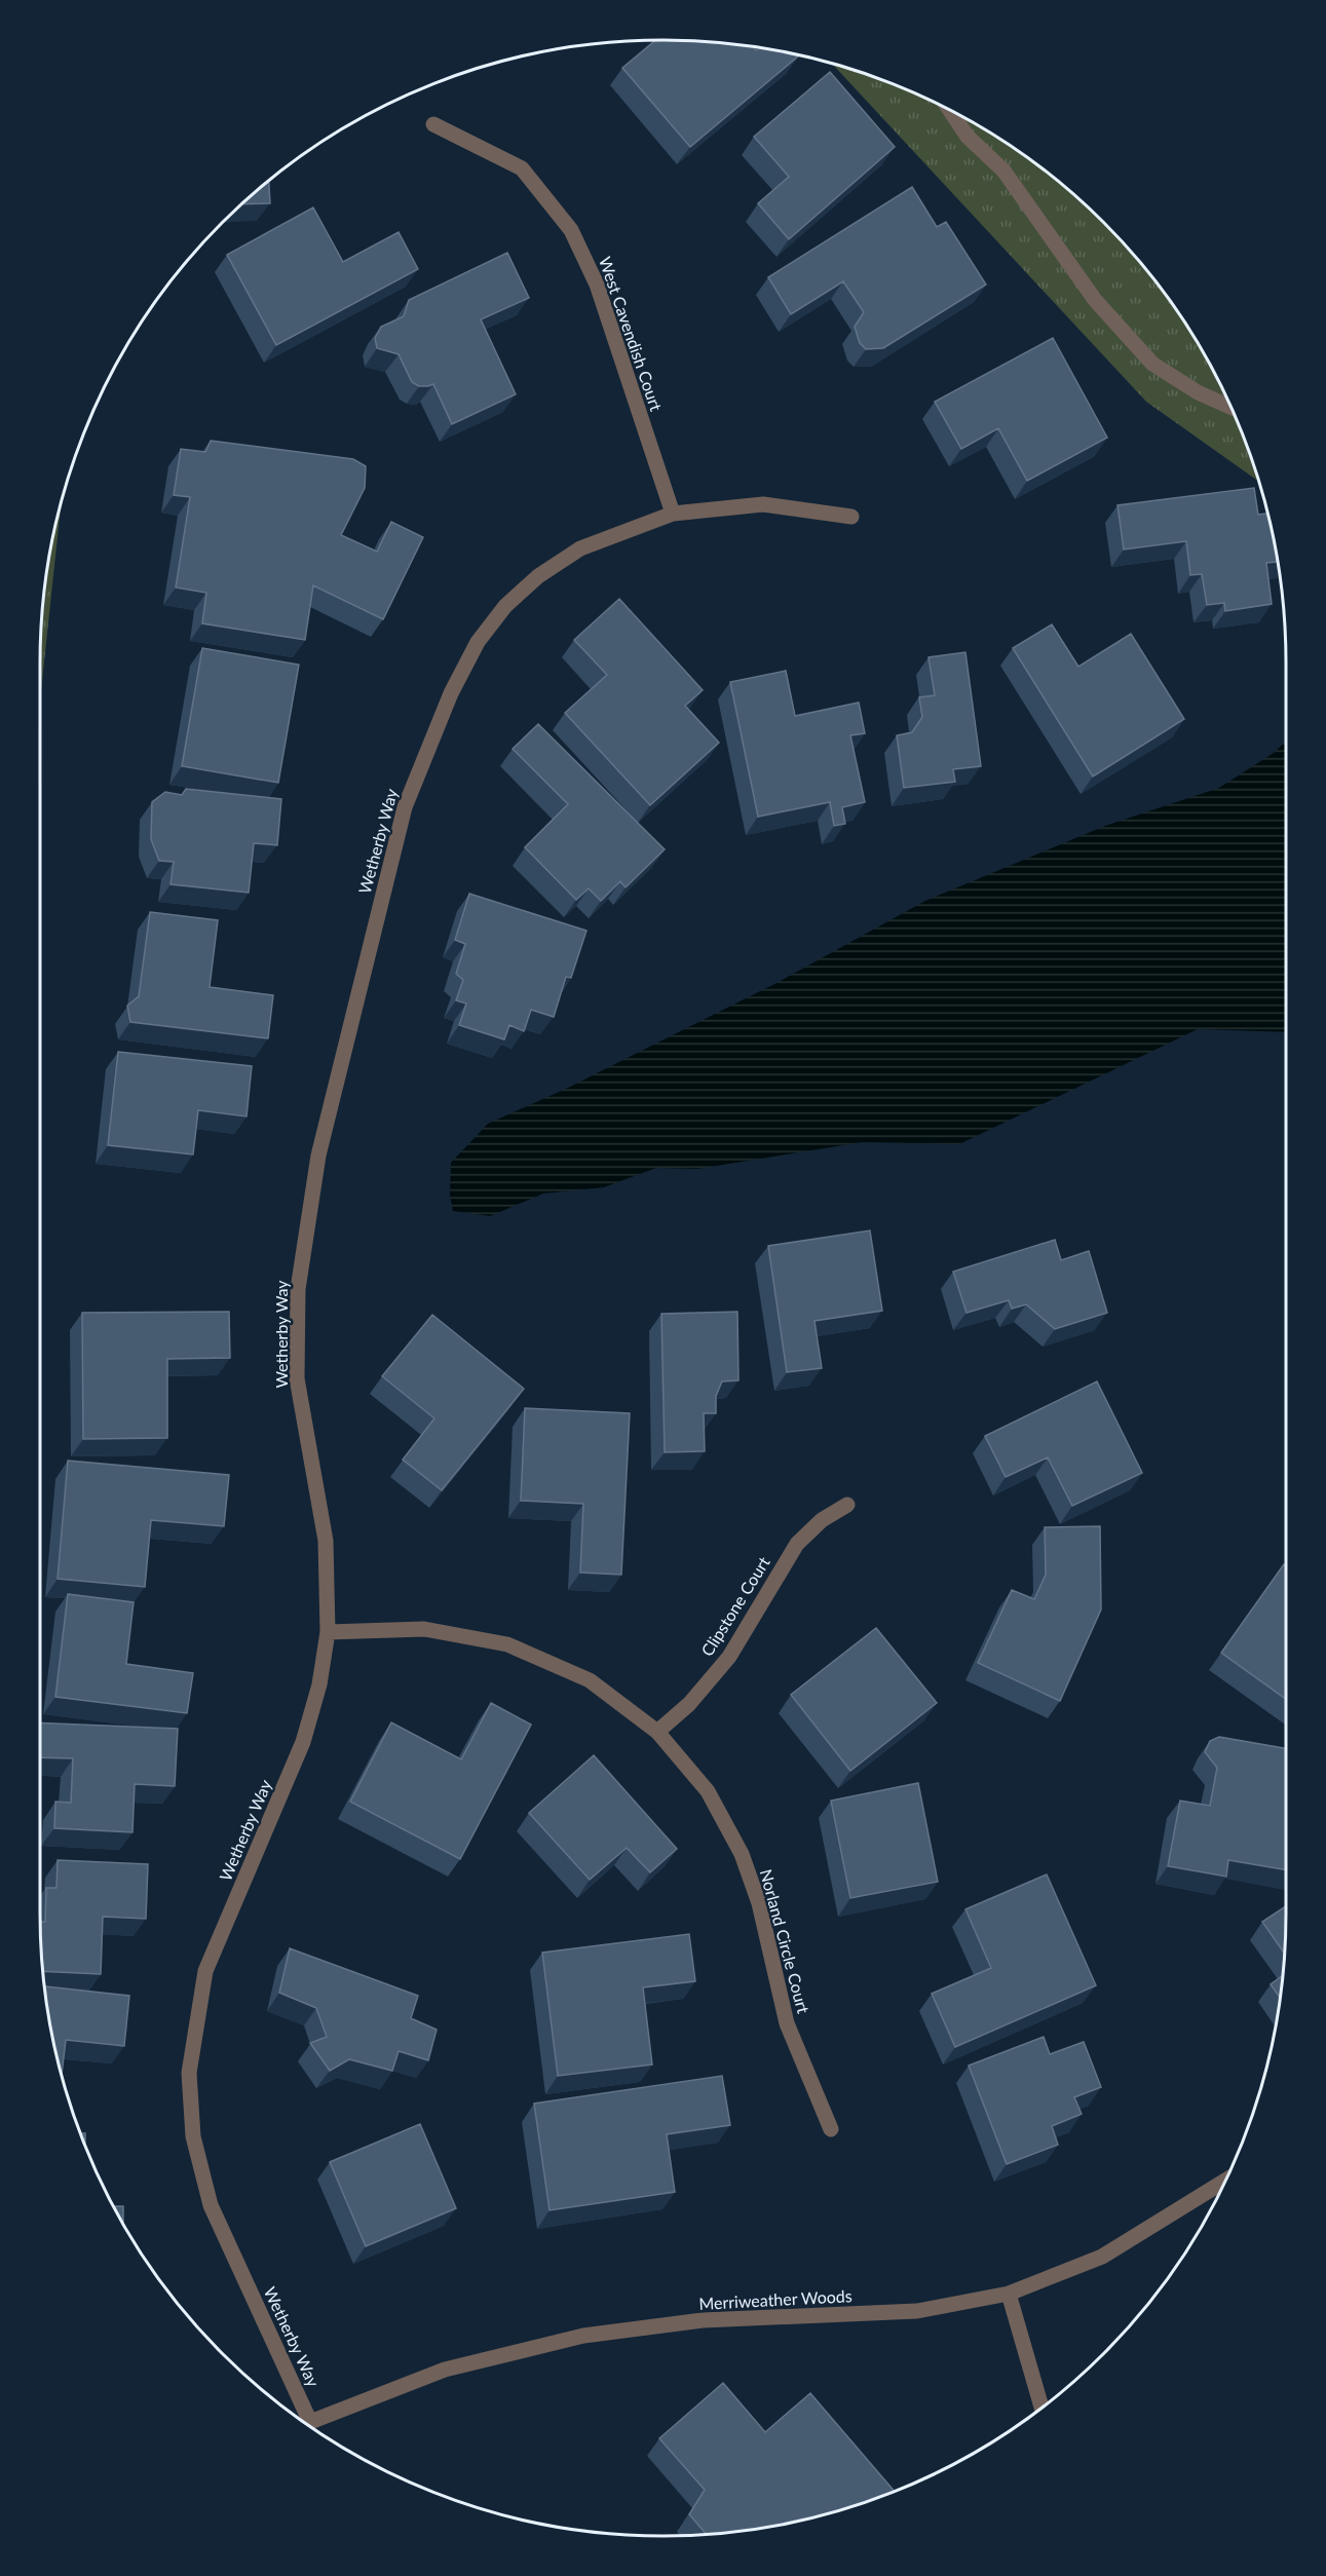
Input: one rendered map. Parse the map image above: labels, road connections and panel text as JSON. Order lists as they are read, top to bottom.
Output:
{
  "streets": {
    "street": [
      "West Cavendish Court",
      "Wetherby Way",
      "Clipstone Court",
      "Norland Circle Court",
      "Merriweather Woods"
    ]
  },
  "crossings": [
    ["West Cavendish Court", "Wetherby Way"],
    ["Wetherby Way", "Norland Circle Court"],
    ["Clipstone Court", "Norland Circle Court"]
  ]
}
